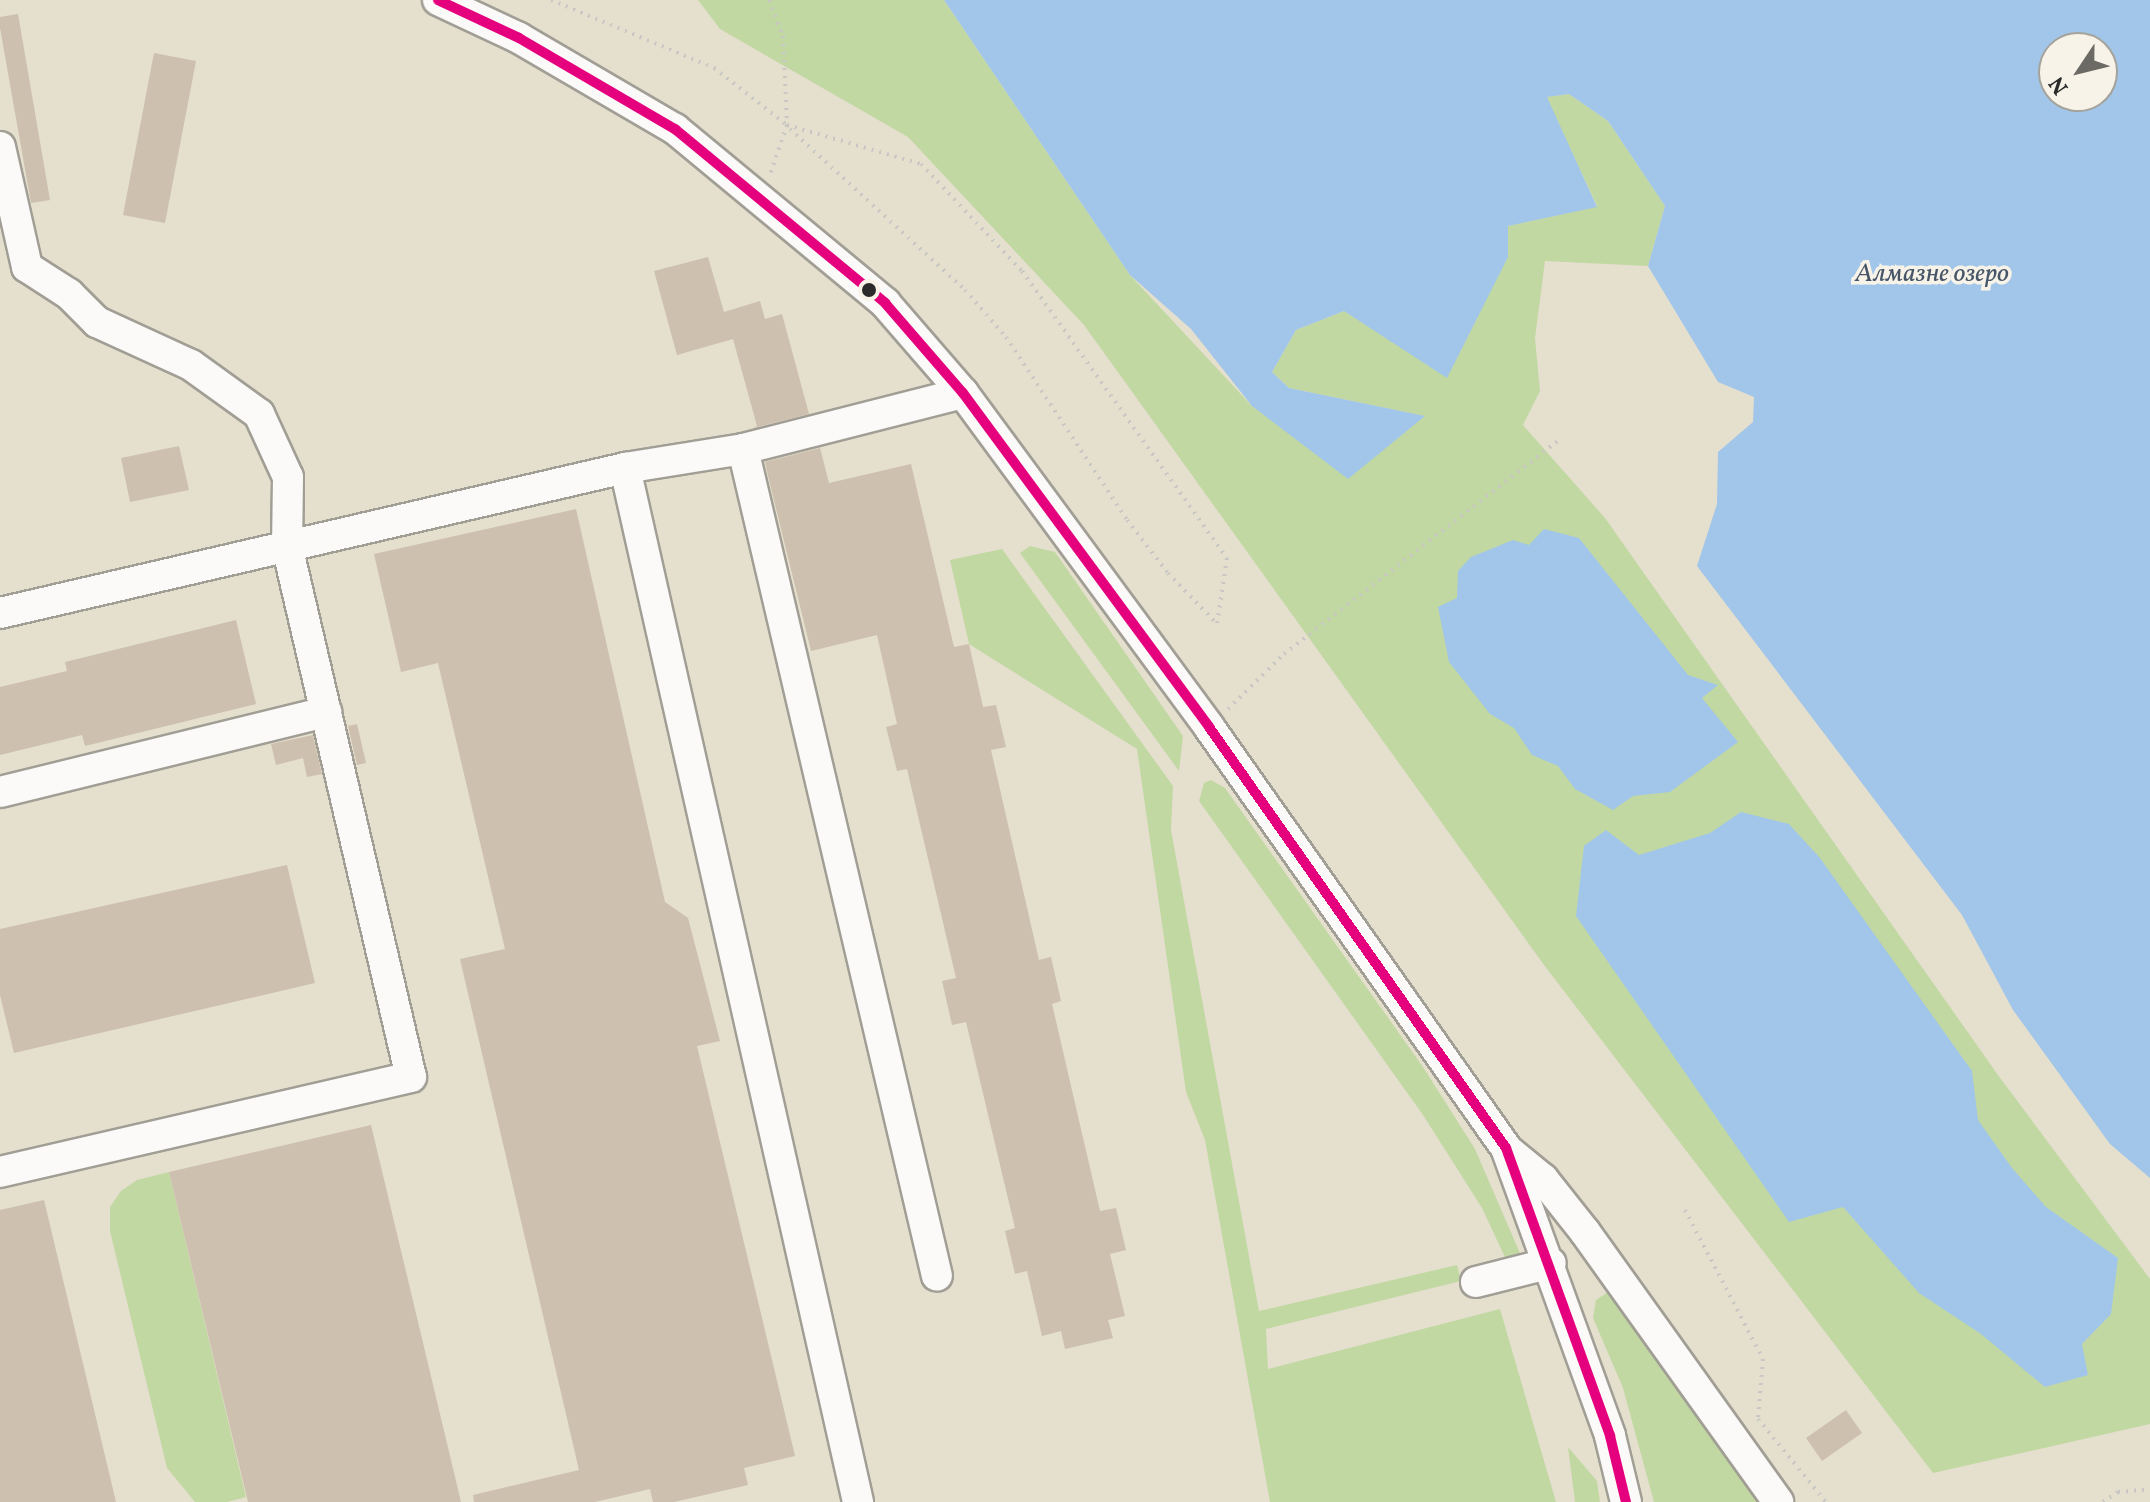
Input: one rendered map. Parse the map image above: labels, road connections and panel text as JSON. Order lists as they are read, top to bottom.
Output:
{
  "water": ["Алмазне озеро"],
  "north": "bottom left"
}
